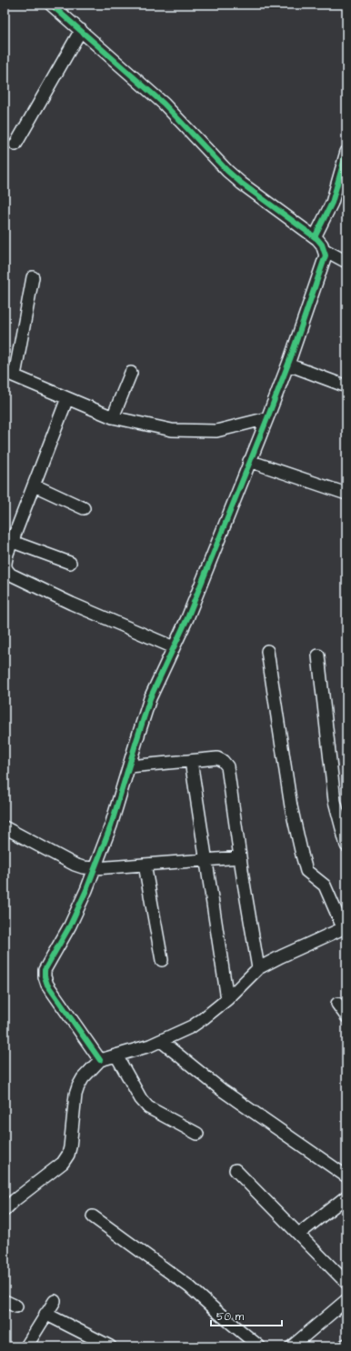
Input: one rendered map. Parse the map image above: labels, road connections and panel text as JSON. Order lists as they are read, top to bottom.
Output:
{
  "scale_bar": "50 m"
}
